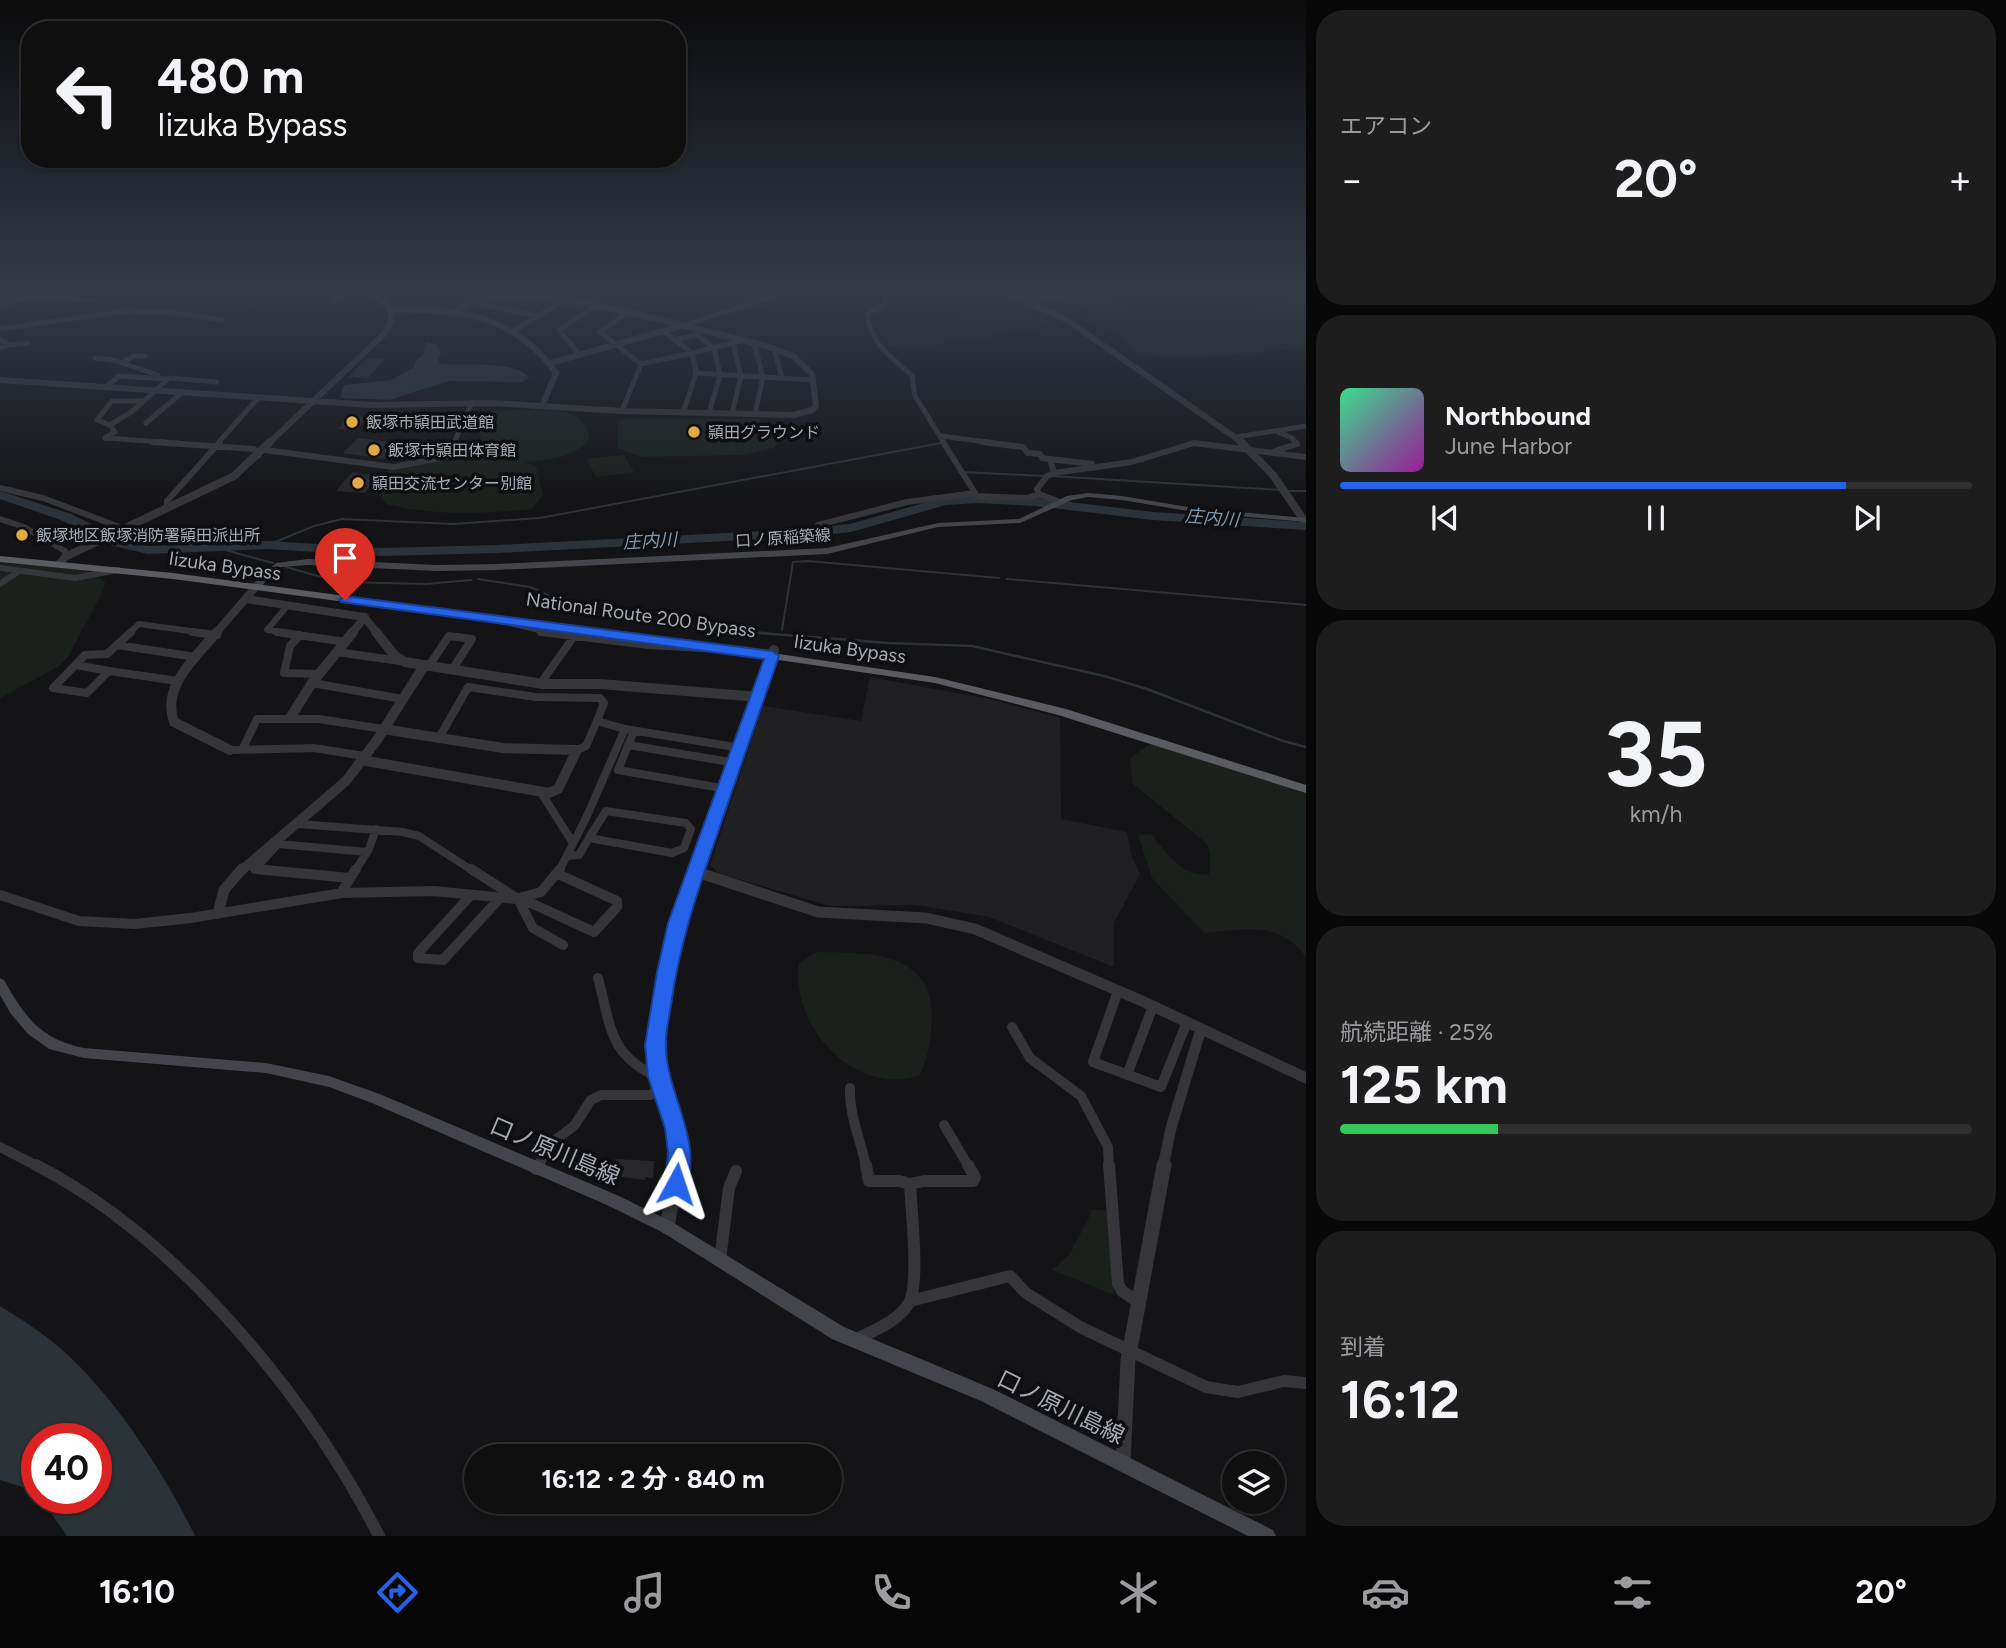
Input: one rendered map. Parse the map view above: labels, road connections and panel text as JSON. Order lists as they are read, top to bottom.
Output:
{
  "streets": {
    "highway": ["Iizuka Bypass", "National Route 200 Bypass"],
    "main road": ["口ノ原稲築線", "口ノ原川島線"]
  },
  "crossings": [
    ["口ノ原稲築線", "Iizuka Bypass"],
    ["口ノ原稲築線", "National Route 200 Bypass"],
    ["Iizuka Bypass", "National Route 200 Bypass"]
  ],
  "water": ["庄内川"],
  "places": [
    "飯塚市頴田武道館",
    "頴田グラウンド",
    "飯塚市頴田体育館",
    "頴田交流センター別館",
    "飯塚地区飯塚消防署頴田派出所"
  ],
  "page": {
    "tile": [
      "エアコン",
      ["35", "km/h"],
      ["航続距離 · 25%", "125 km"],
      ["到着", "16:12"]
    ],
    "turn": ["480 m", "Iizuka Bypass"],
    "heat": ["−", "20°", "+"],
    "song": ["Northbound", "June Harbor"],
    "limit": "40",
    "trip": "16:12 · 2 分 · 840 m",
    "tabs": ["16:10", "20°"]
  }
}
